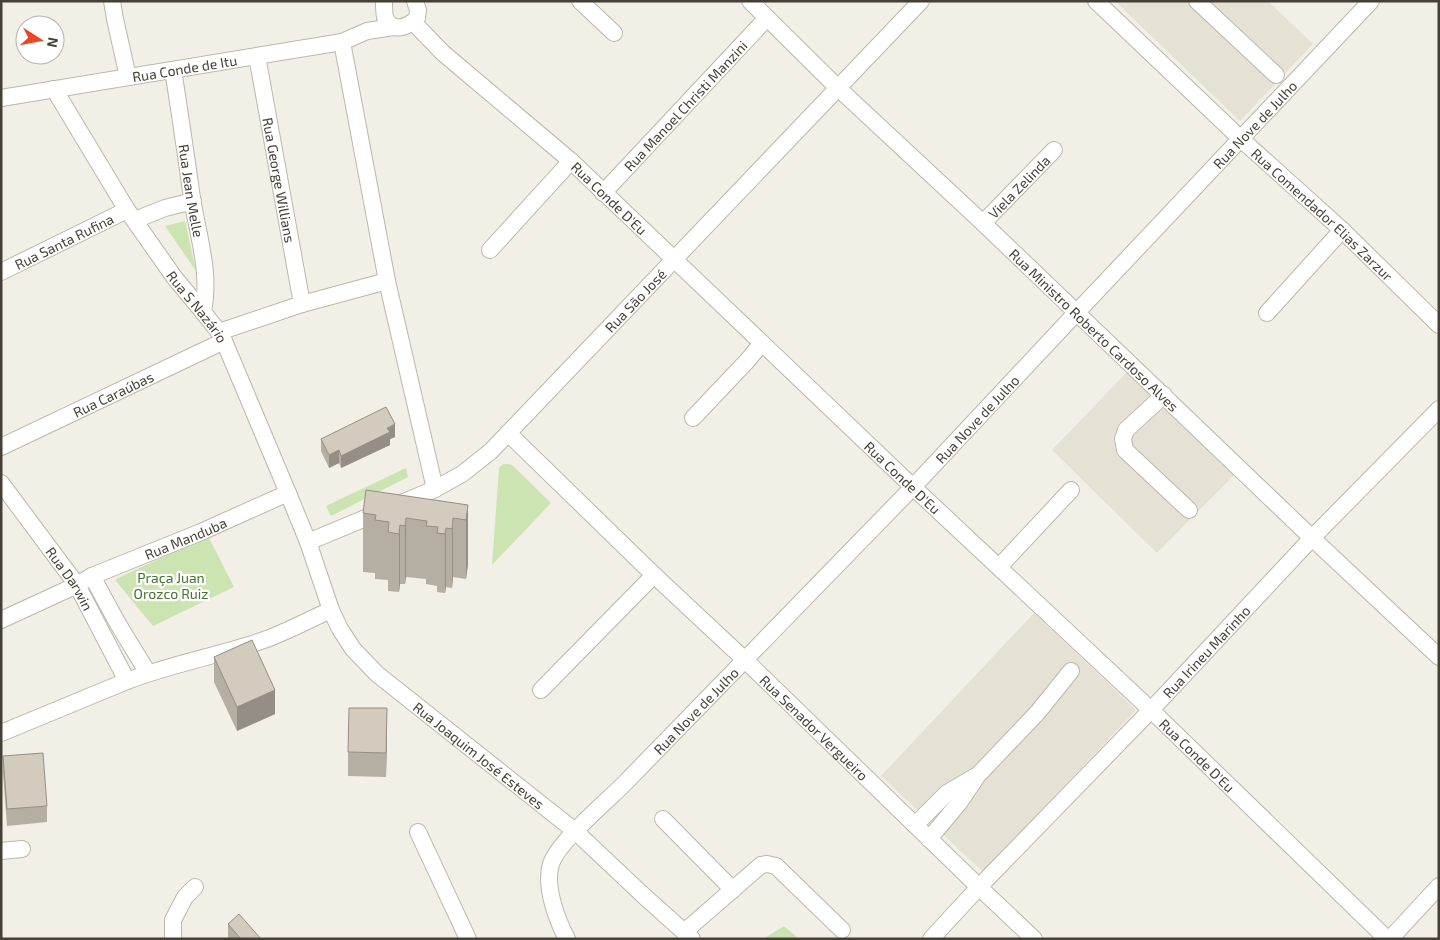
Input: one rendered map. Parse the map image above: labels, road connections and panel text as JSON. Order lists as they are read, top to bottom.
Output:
{
  "streets": {
    "street": [
      "Rua Conde de Itu",
      "Rua Manoel Christi Manzini",
      "Rua Nove de Julho",
      "Rua George Willians",
      "Viela Zelinda",
      "Rua Jean Melle",
      "Rua Conde D'Eu",
      "Rua Comendador Elias Zarzur",
      "Rua Santa Rufina",
      "Rua São José",
      "Rua S Nazário",
      "Rua Ministro Roberto Cardoso Alves",
      "Rua Caraúbas",
      "Rua Manduba",
      "Rua Darwin",
      "Rua Irineu Marinho",
      "Rua Senador Vergueiro",
      "Rua Joaquim José Esteves"
    ]
  },
  "crossings": [
    ["Rua Conde de Itu", "Rua George Willians"],
    ["Rua Conde de Itu", "Rua Jean Melle"],
    ["Rua Conde de Itu", "Rua Conde D'Eu"],
    ["Rua Conde de Itu", "Rua S Nazário"],
    ["Rua Manoel Christi Manzini", "Rua Conde D'Eu"],
    ["Rua Manoel Christi Manzini", "Rua Ministro Roberto Cardoso Alves"],
    ["Rua Nove de Julho", "Rua Conde D'Eu"],
    ["Rua Nove de Julho", "Rua Comendador Elias Zarzur"],
    ["Rua Nove de Julho", "Rua Ministro Roberto Cardoso Alves"],
    ["Rua Nove de Julho", "Rua Senador Vergueiro"],
    ["Rua Nove de Julho", "Rua Joaquim José Esteves"],
    ["Rua George Willians", "Rua Caraúbas"],
    ["Viela Zelinda", "Rua Ministro Roberto Cardoso Alves"],
    ["Rua Jean Melle", "Rua Santa Rufina"],
    ["Rua Jean Melle", "Rua S Nazário"],
    ["Rua Conde D'Eu", "Rua São José"],
    ["Rua Conde D'Eu", "Rua Irineu Marinho"],
    ["Rua Santa Rufina", "Rua S Nazário"],
    ["Rua São José", "Rua S Nazário"],
    ["Rua São José", "Rua Ministro Roberto Cardoso Alves"],
    ["Rua São José", "Rua Senador Vergueiro"],
    ["Rua São José", "Rua Joaquim José Esteves"],
    ["Rua S Nazário", "Rua Caraúbas"],
    ["Rua S Nazário", "Rua Manduba"],
    ["Rua S Nazário", "Rua Joaquim José Esteves"],
    ["Rua Ministro Roberto Cardoso Alves", "Rua Irineu Marinho"],
    ["Rua Manduba", "Rua Darwin"],
    ["Rua Irineu Marinho", "Rua Senador Vergueiro"]
  ],
  "parks": ["Praça Juan Orozco Ruiz"],
  "north": "right"
}
